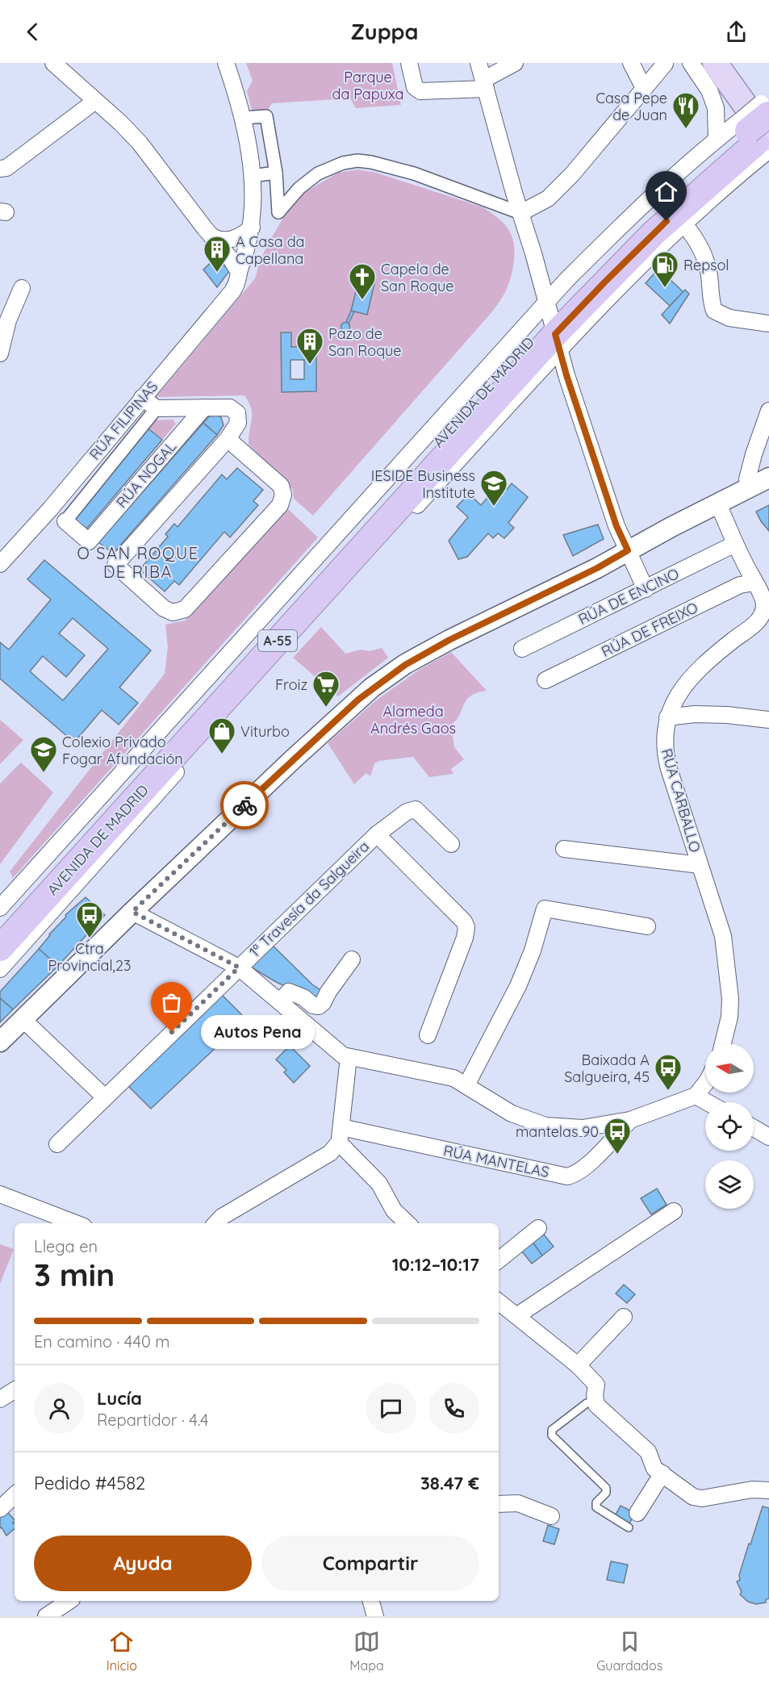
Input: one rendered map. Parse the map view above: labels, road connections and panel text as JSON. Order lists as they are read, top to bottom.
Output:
{
  "streets": {
    "highway": ["AVENIDA DE MADRID", "A-55"],
    "street": [
      "RÚA FILIPINAS",
      "RÚA NOGAL",
      "RÚA DE ENCINO",
      "RÚA DE FREIXO",
      "RÚA CARBALLO",
      "1ª Travesía da Salgueira",
      "RÚA MANTELAS"
    ]
  },
  "crossings": [
    ["AVENIDA DE MADRID", "A-55"],
    ["RÚA DE ENCINO", "RÚA CARBALLO"],
    ["RÚA DE FREIXO", "RÚA CARBALLO"]
  ],
  "districts": ["O SAN ROQUE DE RIBA"],
  "parks": ["Parque da Papuxa", "Alameda Andrés Gaos"],
  "places": {
    "restaurant": ["Casa Pepe de Juan"],
    "building": ["A Casa da Capellana", "Pazo de San Roque"],
    "fuel station": ["Repsol"],
    "church": ["Capela de San Roque"],
    "school or university": ["IESIDE Business Institute", "Colexio Privado Fogar Afundación"],
    "supermarket": ["Froiz"],
    "shop": ["Viturbo"],
    "bus stop": ["Ctra Provincial,23", "Baixada A Salgueira, 45", "mantelas 90"],
    "other": ["Autos Pena"]
  },
  "north": "left",
  "page": {
    "header": "Zuppa",
    "bubble": "Autos Pena",
    "heading": ["3 min", "Llega en", "10:12–10:17"],
    "panel": [
      "Lucía",
      "Repartidor · 4.4",
      "Pedido #4582",
      "38.47 €"
    ],
    "bar": "En camino · 440 m",
    "buttons": ["Ayuda", "Compartir"],
    "tabs": ["Inicio", "Mapa", "Guardados"]
  }
}
